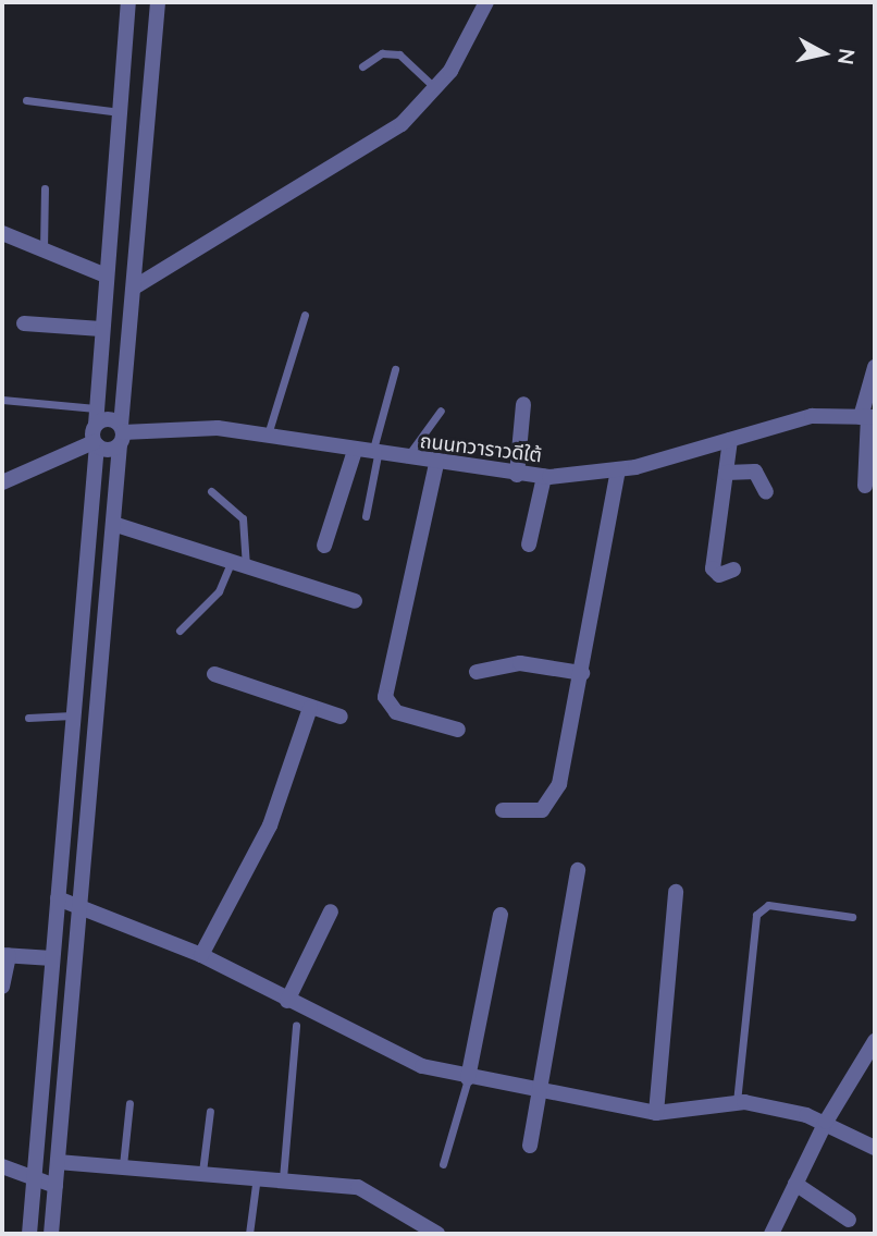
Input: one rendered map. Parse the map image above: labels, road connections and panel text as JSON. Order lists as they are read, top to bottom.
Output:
{
  "streets": {
    "street": ["ถนนทวาราวดีใต้"]
  },
  "north": "right"
}
